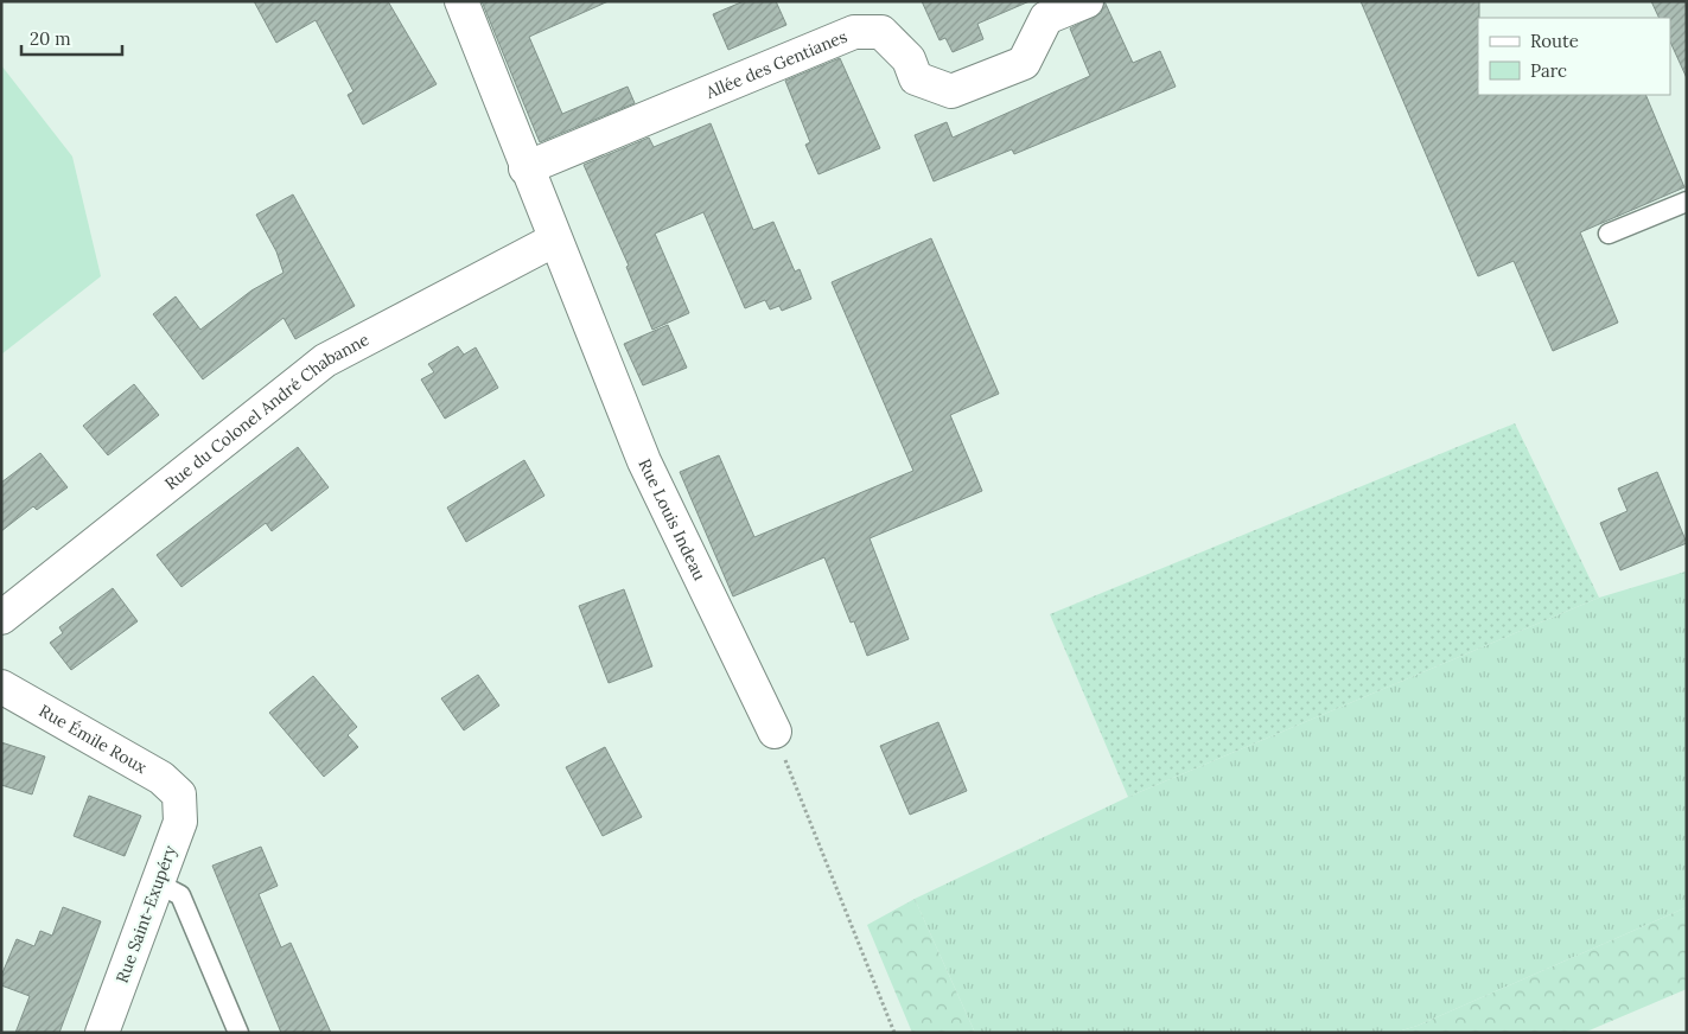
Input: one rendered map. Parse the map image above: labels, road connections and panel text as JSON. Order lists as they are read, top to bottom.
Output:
{
  "streets": {
    "street": [
      "Allée des Gentianes",
      "Rue du Colonel André Chabanne",
      "Rue Louis Indeau",
      "Rue Émile Roux",
      "Rue Saint-Exupéry"
    ]
  },
  "crossings": [
    ["Allée des Gentianes", "Rue Louis Indeau"],
    ["Rue du Colonel André Chabanne", "Rue Louis Indeau"],
    ["Rue Émile Roux", "Rue Saint-Exupéry"]
  ],
  "legend": ["Route", "Parc"],
  "scale_bar": "20 m"
}
